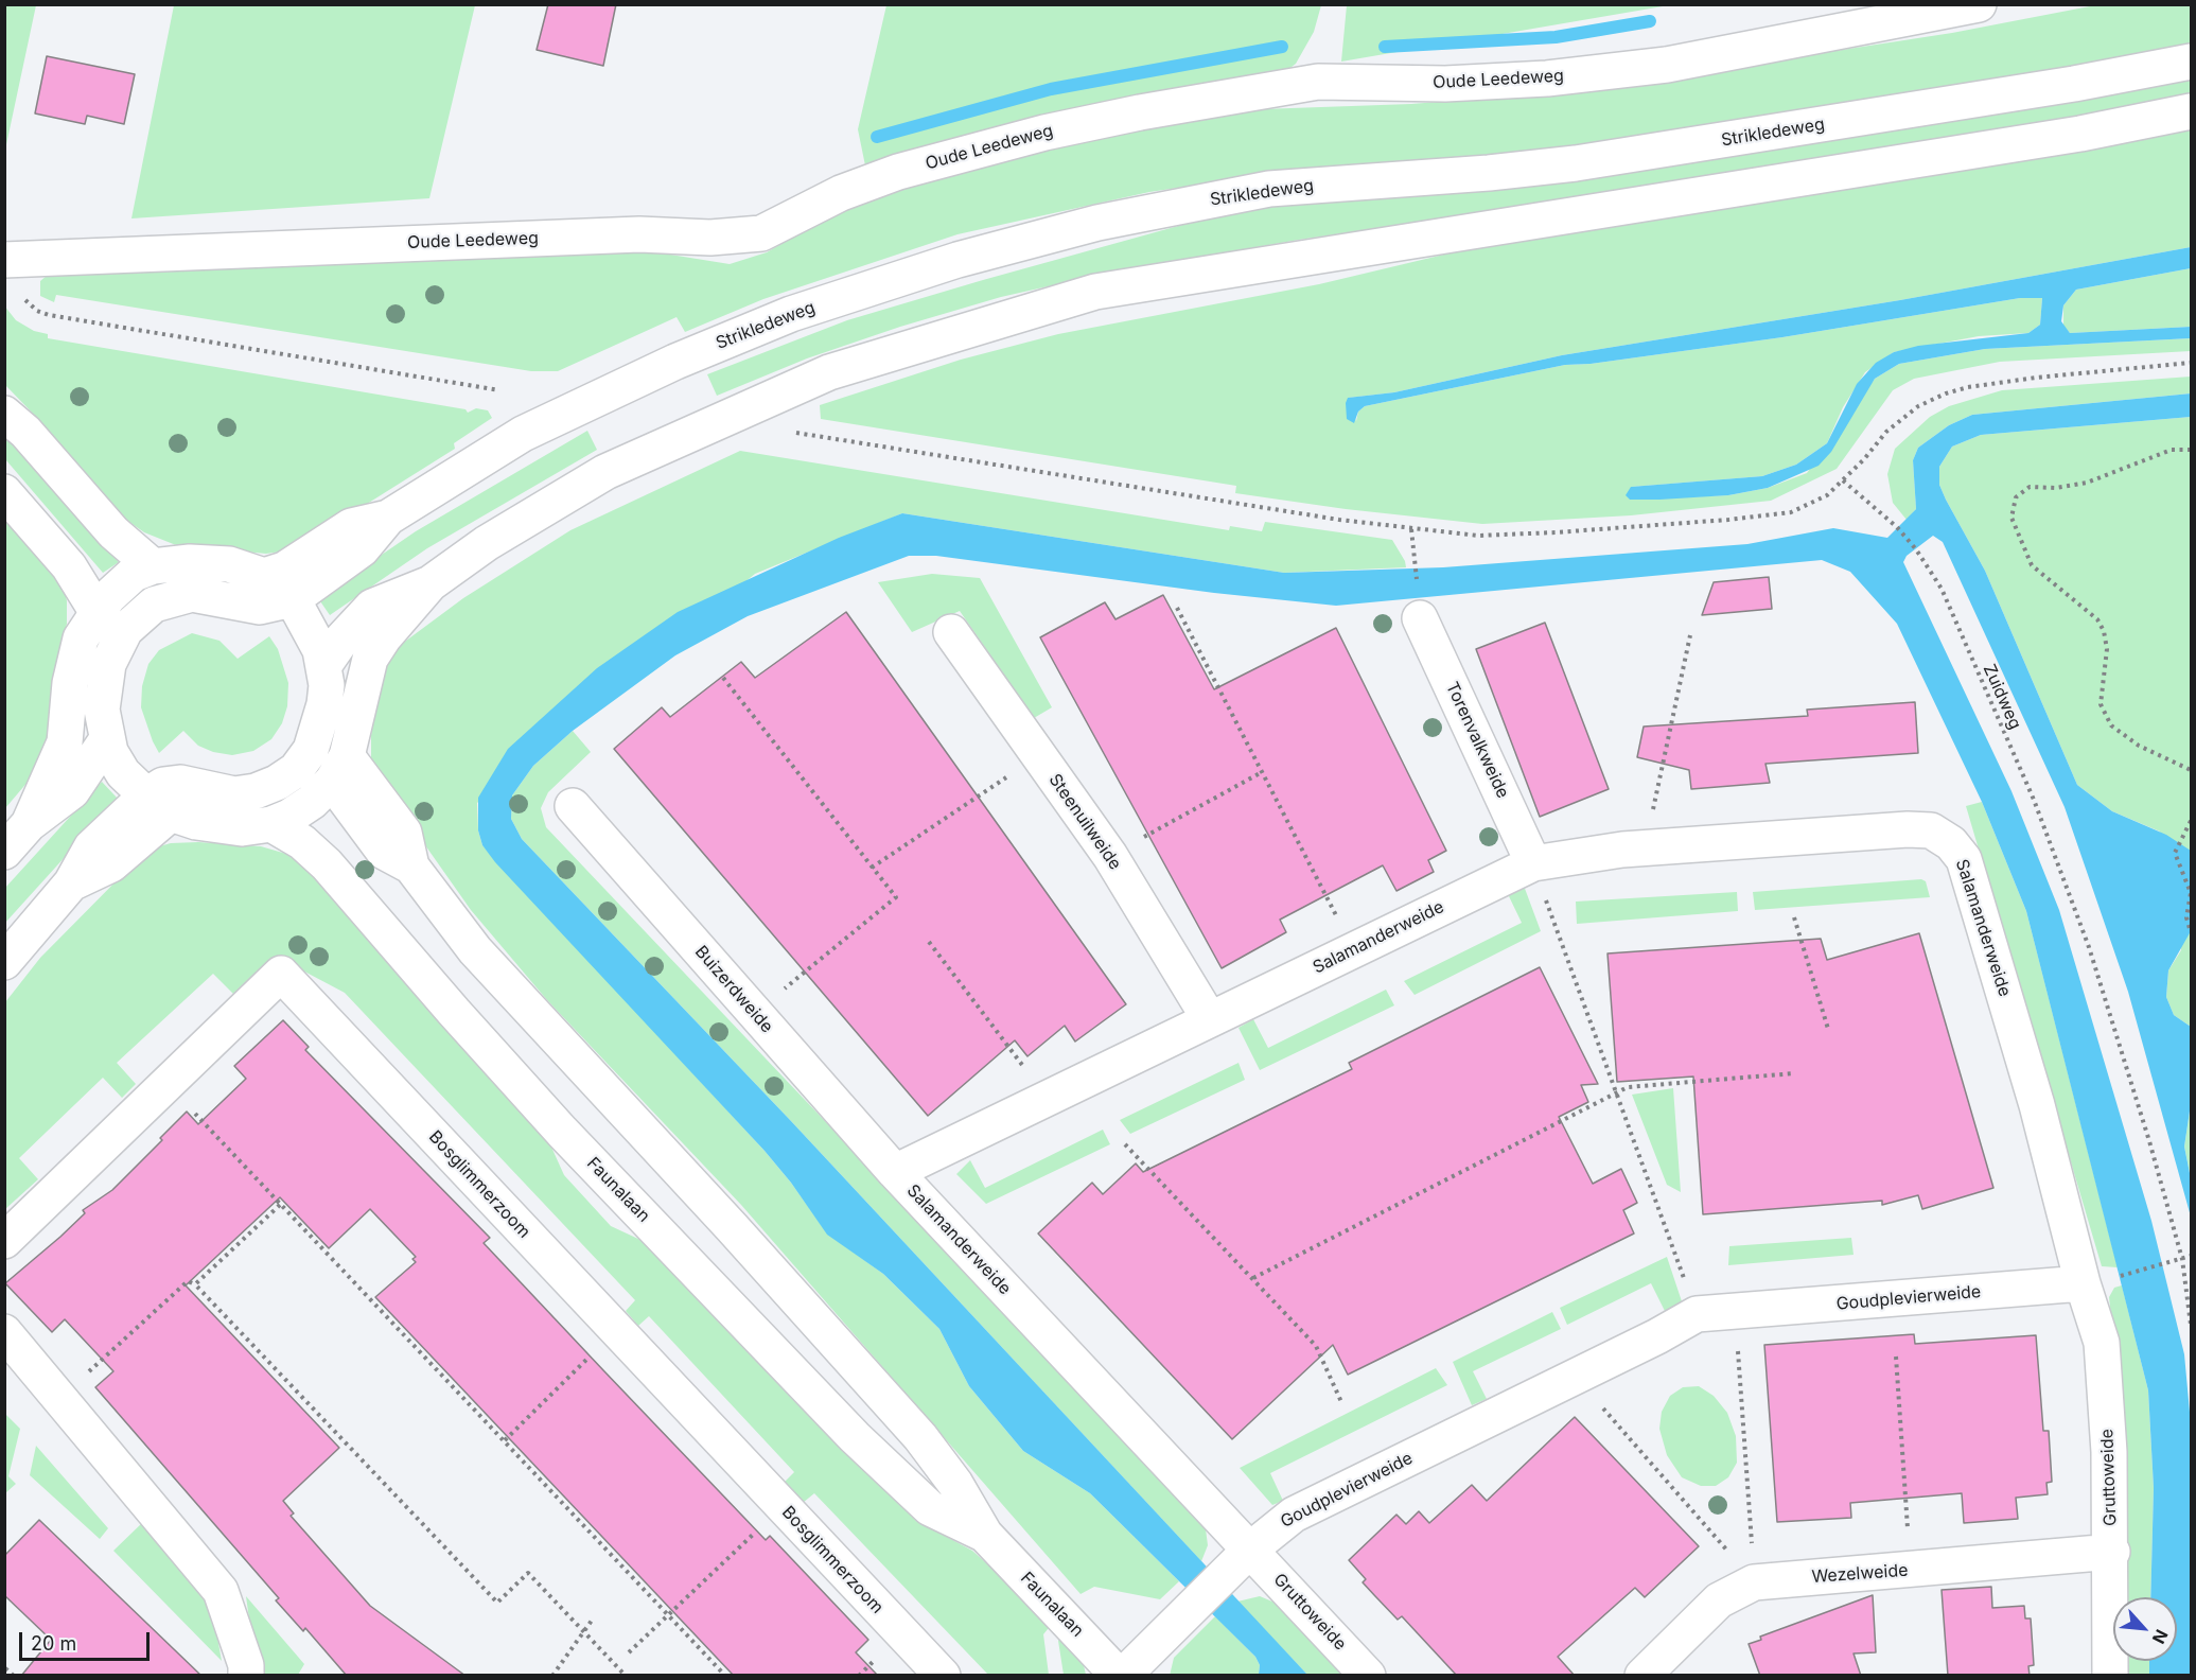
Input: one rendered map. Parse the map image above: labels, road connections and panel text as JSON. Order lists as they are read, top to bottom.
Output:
{
  "streets": {
    "street": [
      "Oude Leedeweg",
      "Strikledeweg",
      "Torenvalkweide",
      "Steenuilweide",
      "Salamanderweide",
      "Buizerdweide",
      "Bosglimmerzoom",
      "Faunalaan",
      "Goudplevierweide",
      "Gruttoweide",
      "Wezelweide"
    ],
    "path": ["Zuidweg"]
  },
  "crossings": [
    ["Torenvalkweide", "Salamanderweide"],
    ["Steenuilweide", "Salamanderweide"],
    ["Salamanderweide", "Buizerdweide"],
    ["Salamanderweide", "Goudplevierweide"],
    ["Salamanderweide", "Gruttoweide"],
    ["Faunalaan", "Goudplevierweide"],
    ["Goudplevierweide", "Gruttoweide"],
    ["Gruttoweide", "Wezelweide"]
  ],
  "scale_bar": "20 m",
  "north": "bottom right"
}
